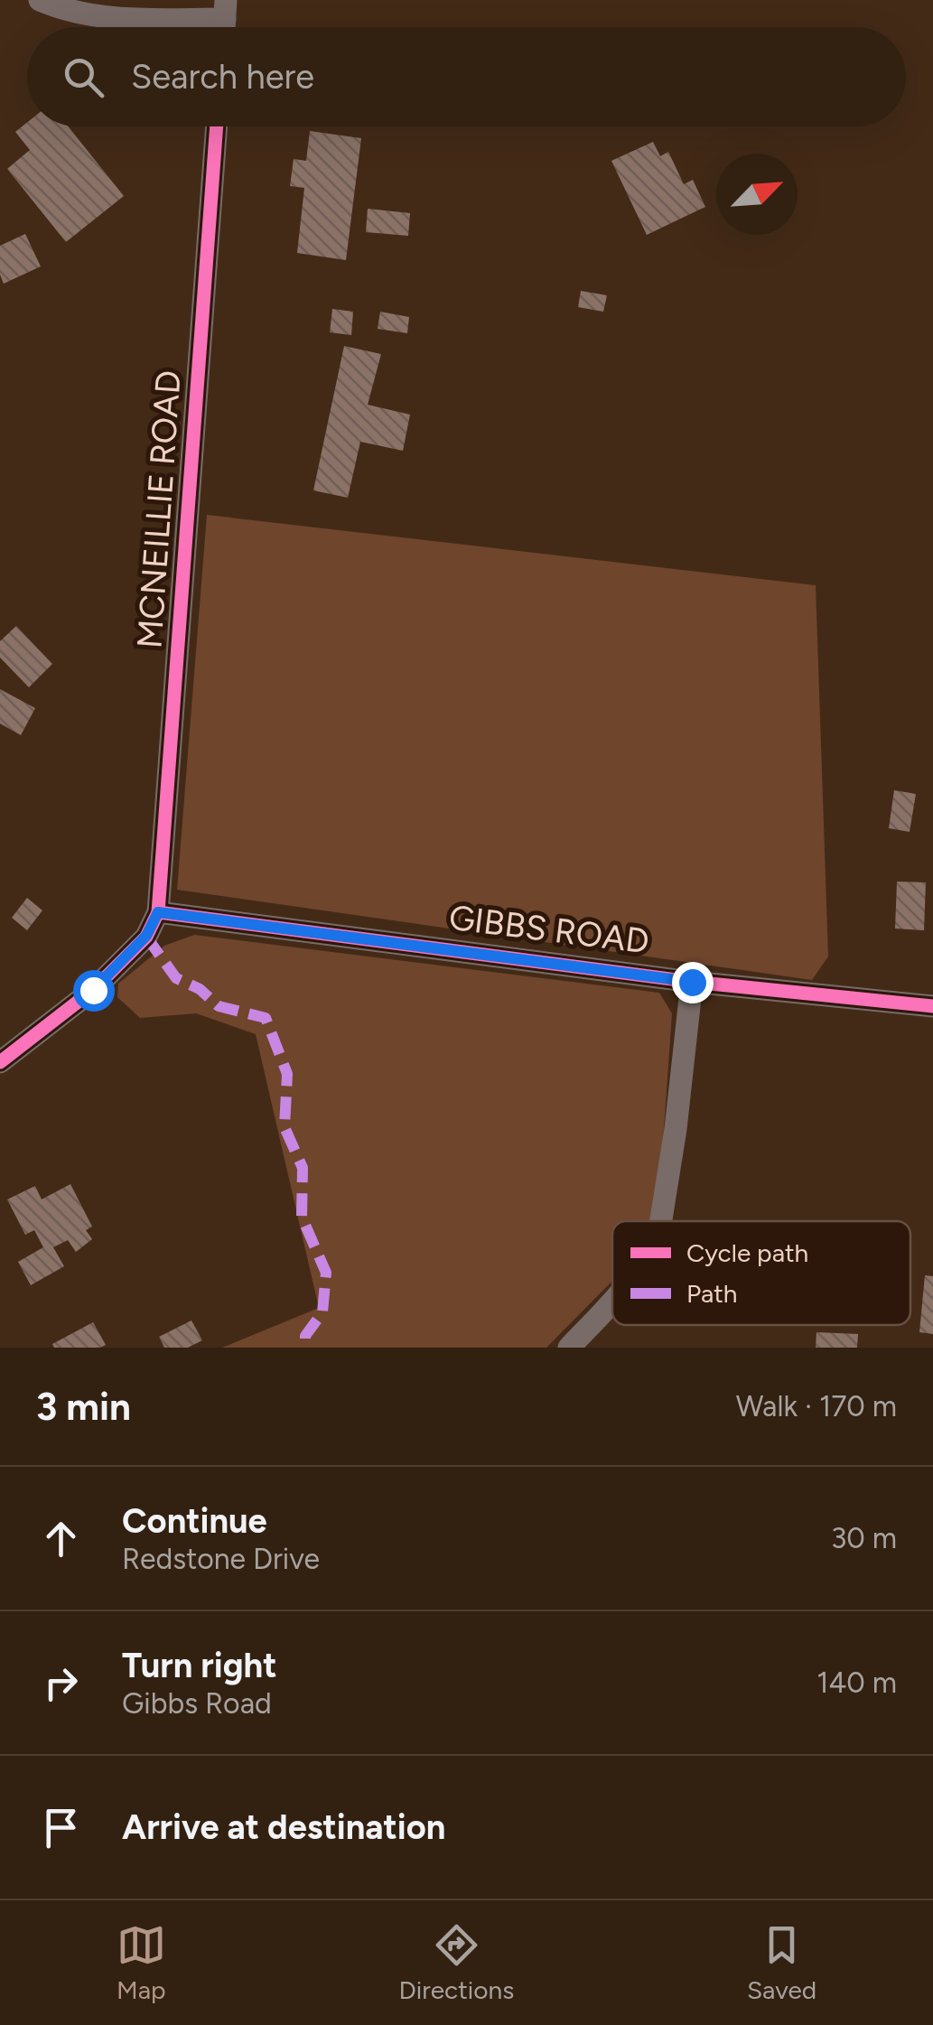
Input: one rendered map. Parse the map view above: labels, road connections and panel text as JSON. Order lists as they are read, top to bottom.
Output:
{
  "streets": {
    "street": ["MCNEILLIE ROAD", "GIBBS ROAD"]
  },
  "crossings": [
    ["MCNEILLIE ROAD", "GIBBS ROAD"]
  ],
  "legend": ["Cycle path", "Path"],
  "north": "top right",
  "page": {
    "search": "Search here",
    "heading": ["3 min", "Walk · 170 m"],
    "list": [
      ["Continue", "Redstone Drive", "30 m"],
      ["Turn right", "Gibbs Road", "140 m"],
      "Arrive at destination"
    ],
    "nav": ["Map", "Directions", "Saved"]
  }
}
